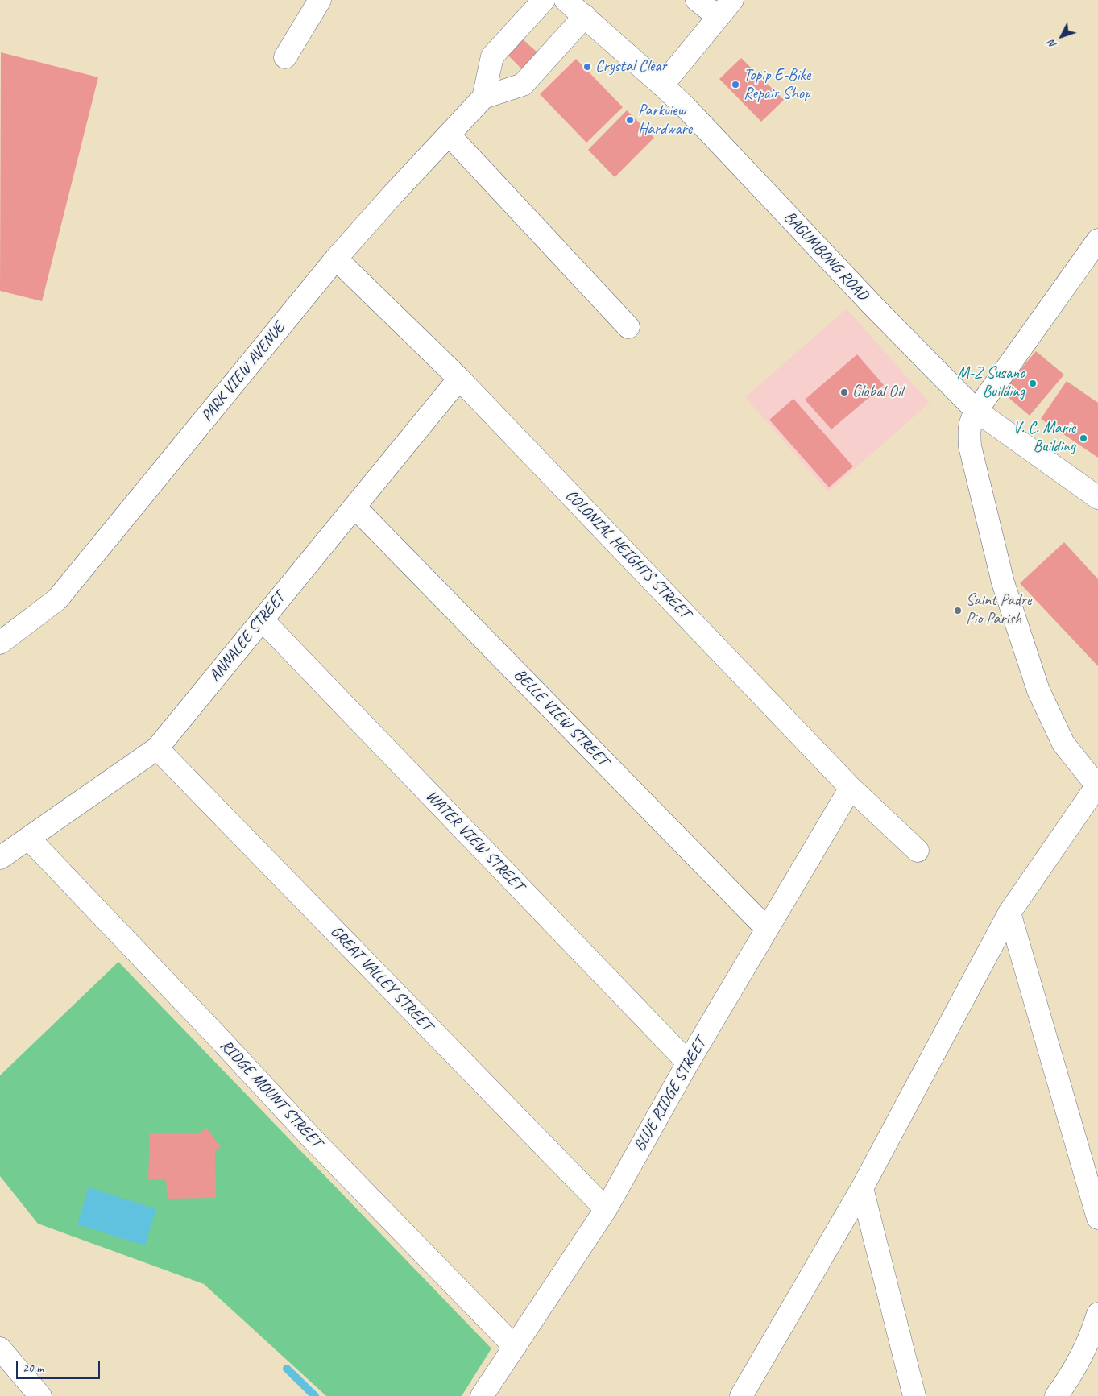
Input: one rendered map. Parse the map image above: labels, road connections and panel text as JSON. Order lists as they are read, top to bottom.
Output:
{
  "streets": {
    "street": [
      "BAGUMBONG ROAD",
      "PARK VIEW AVENUE",
      "COLONIAL HEIGHTS STREET",
      "ANNALEE STREET",
      "BELLE VIEW STREET",
      "WATER VIEW STREET",
      "GREAT VALLEY STREET",
      "RIDGE MOUNT STREET",
      "BLUE RIDGE STREET"
    ]
  },
  "crossings": [
    ["BAGUMBONG ROAD", "PARK VIEW AVENUE"],
    ["PARK VIEW AVENUE", "COLONIAL HEIGHTS STREET"],
    ["COLONIAL HEIGHTS STREET", "ANNALEE STREET"],
    ["COLONIAL HEIGHTS STREET", "BLUE RIDGE STREET"],
    ["ANNALEE STREET", "BELLE VIEW STREET"],
    ["ANNALEE STREET", "WATER VIEW STREET"],
    ["ANNALEE STREET", "GREAT VALLEY STREET"],
    ["ANNALEE STREET", "RIDGE MOUNT STREET"],
    ["BELLE VIEW STREET", "BLUE RIDGE STREET"],
    ["WATER VIEW STREET", "BLUE RIDGE STREET"],
    ["GREAT VALLEY STREET", "BLUE RIDGE STREET"],
    ["RIDGE MOUNT STREET", "BLUE RIDGE STREET"]
  ],
  "places": [
    "Crystal Clear",
    "Topip E-Bike Repair Shop",
    "Parkview Hardware",
    "M-Z Susano Building",
    "Global Oil",
    "V. C. Marie Building",
    "Saint Padre Pio Parish"
  ],
  "scale_bar": "20 m",
  "north": "bottom left"
}
